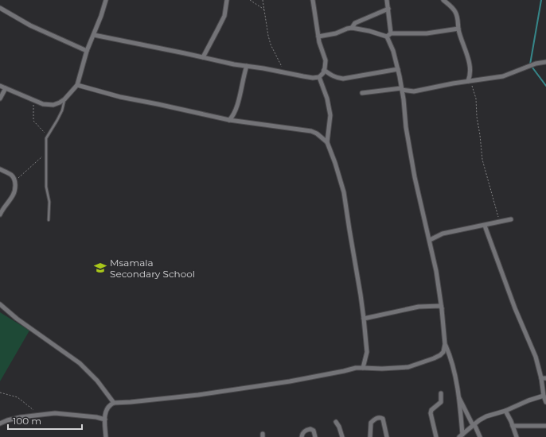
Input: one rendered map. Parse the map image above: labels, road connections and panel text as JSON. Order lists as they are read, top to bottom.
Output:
{
  "places": {
    "school or university": ["Msamala Secondary School"]
  },
  "scale_bar": "100 m"
}
